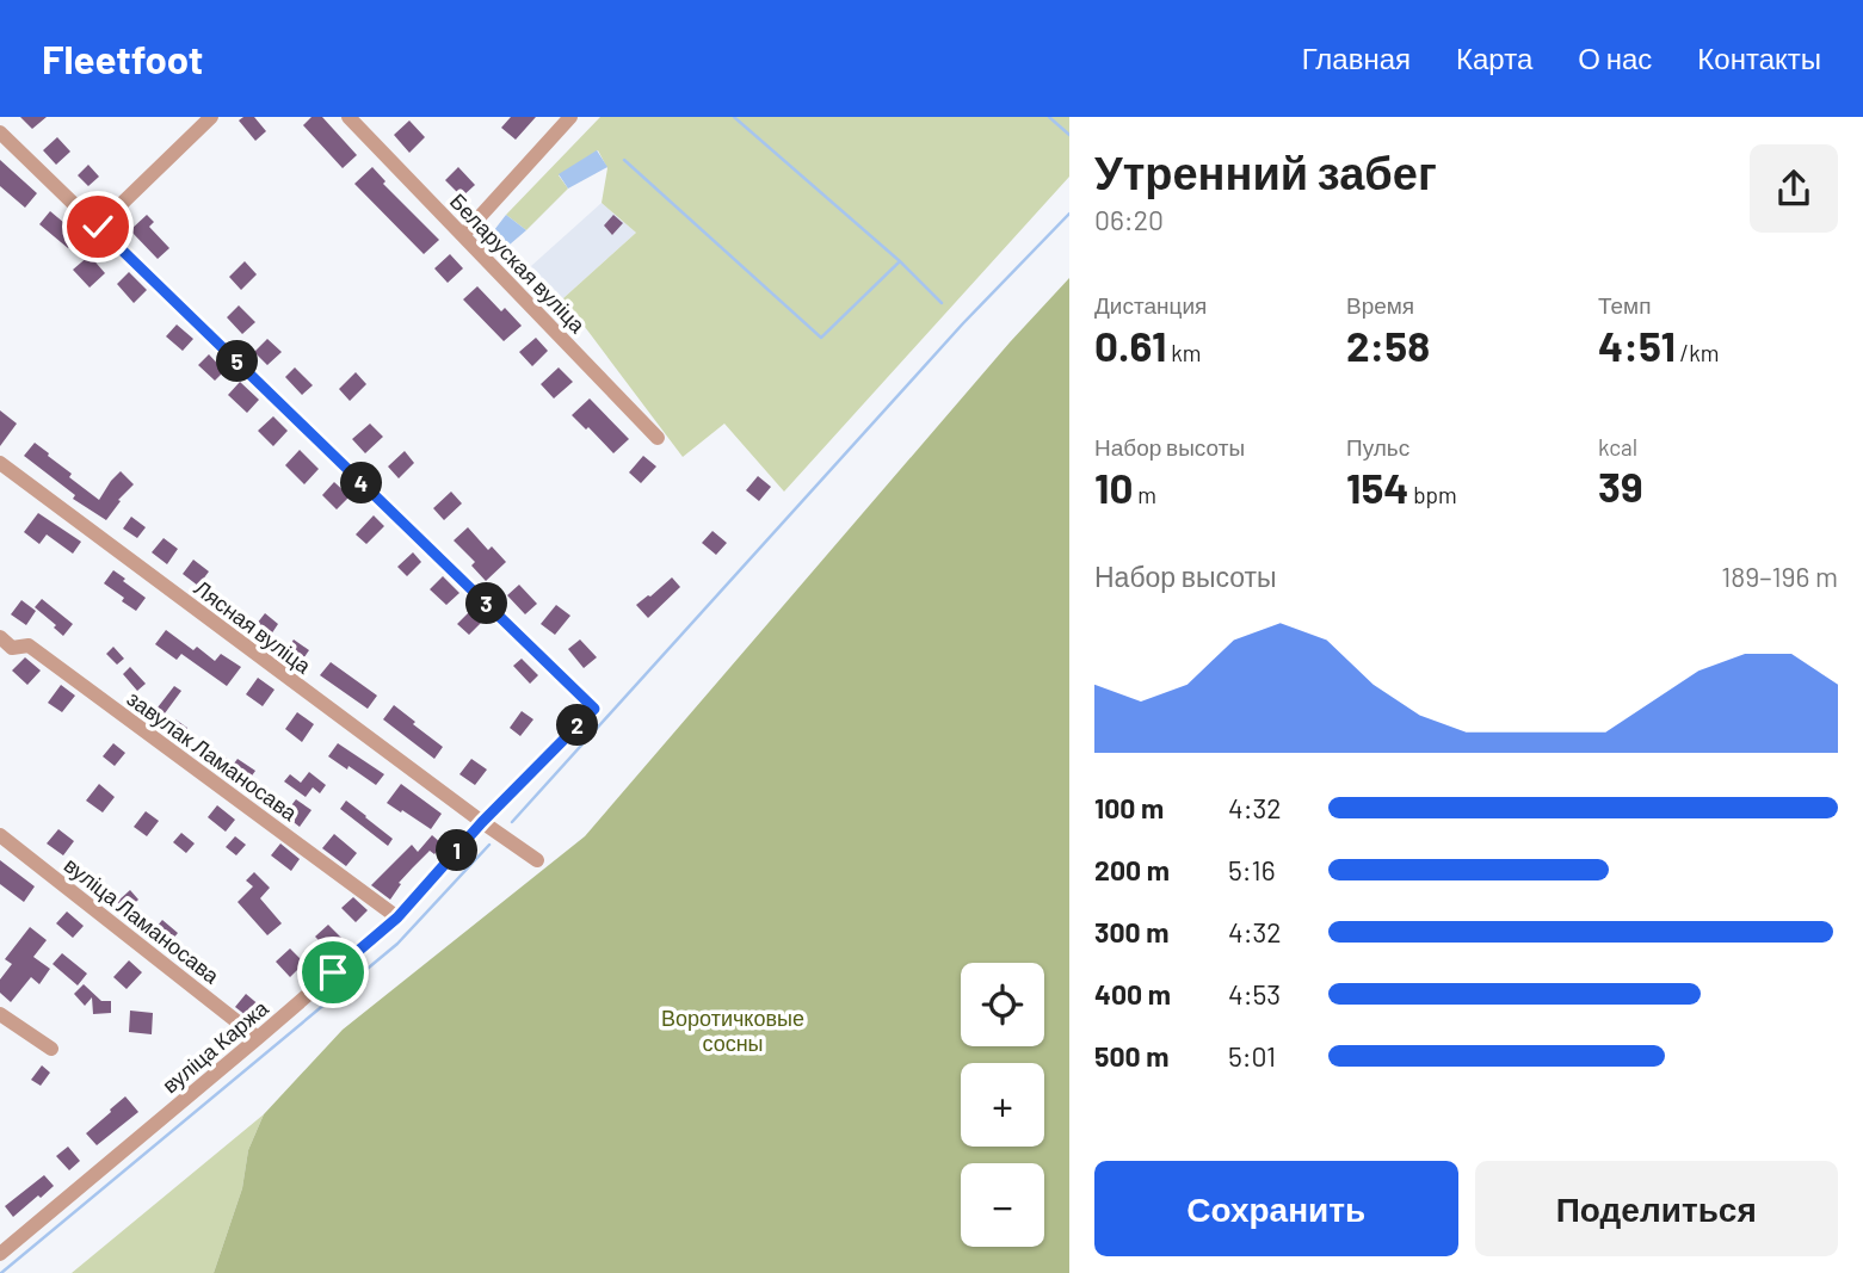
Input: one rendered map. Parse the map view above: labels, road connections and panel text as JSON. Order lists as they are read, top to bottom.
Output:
{
  "streets": {
    "street": [
      "Беларуская вуліца",
      "Лясная вуліца",
      "завулак Ламаносава",
      "вуліца Ламаносава",
      "вуліца Каржа"
    ]
  },
  "crossings": [
    ["Лясная вуліца", "вуліца Каржа"],
    ["завулак Ламаносава", "вуліца Каржа"],
    ["вуліца Ламаносава", "вуліца Каржа"]
  ],
  "parks": ["Воротичковые сосны"],
  "page": {
    "header": "Fleetfoot",
    "nav": [
      "Главная",
      "Карта",
      "О нас",
      "Контакты"
    ],
    "heading": ["Утренний забег", "06:20"],
    "stats": [
      ["Дистанция", "0.61 km"],
      ["Время", "2:58"],
      ["Темп", "4:51 /km"],
      ["Набор высоты", "10 m"],
      ["Пульс", "154 bpm"],
      ["kcal", "39"]
    ],
    "pins": [
      "5",
      "4",
      "3",
      "2",
      "1"
    ],
    "chart": ["Набор высоты", "189–196 m"],
    "list": [
      {
        "name": "100 m",
        "note": "4:32"
      },
      {
        "name": "200 m",
        "note": "5:16"
      },
      {
        "name": "300 m",
        "note": "4:32"
      },
      {
        "name": "400 m",
        "note": "4:53"
      },
      {
        "name": "500 m",
        "note": "5:01"
      }
    ],
    "map_buttons": ["+", "−"],
    "buttons": ["Сохранить", "Поделиться"]
  }
}
